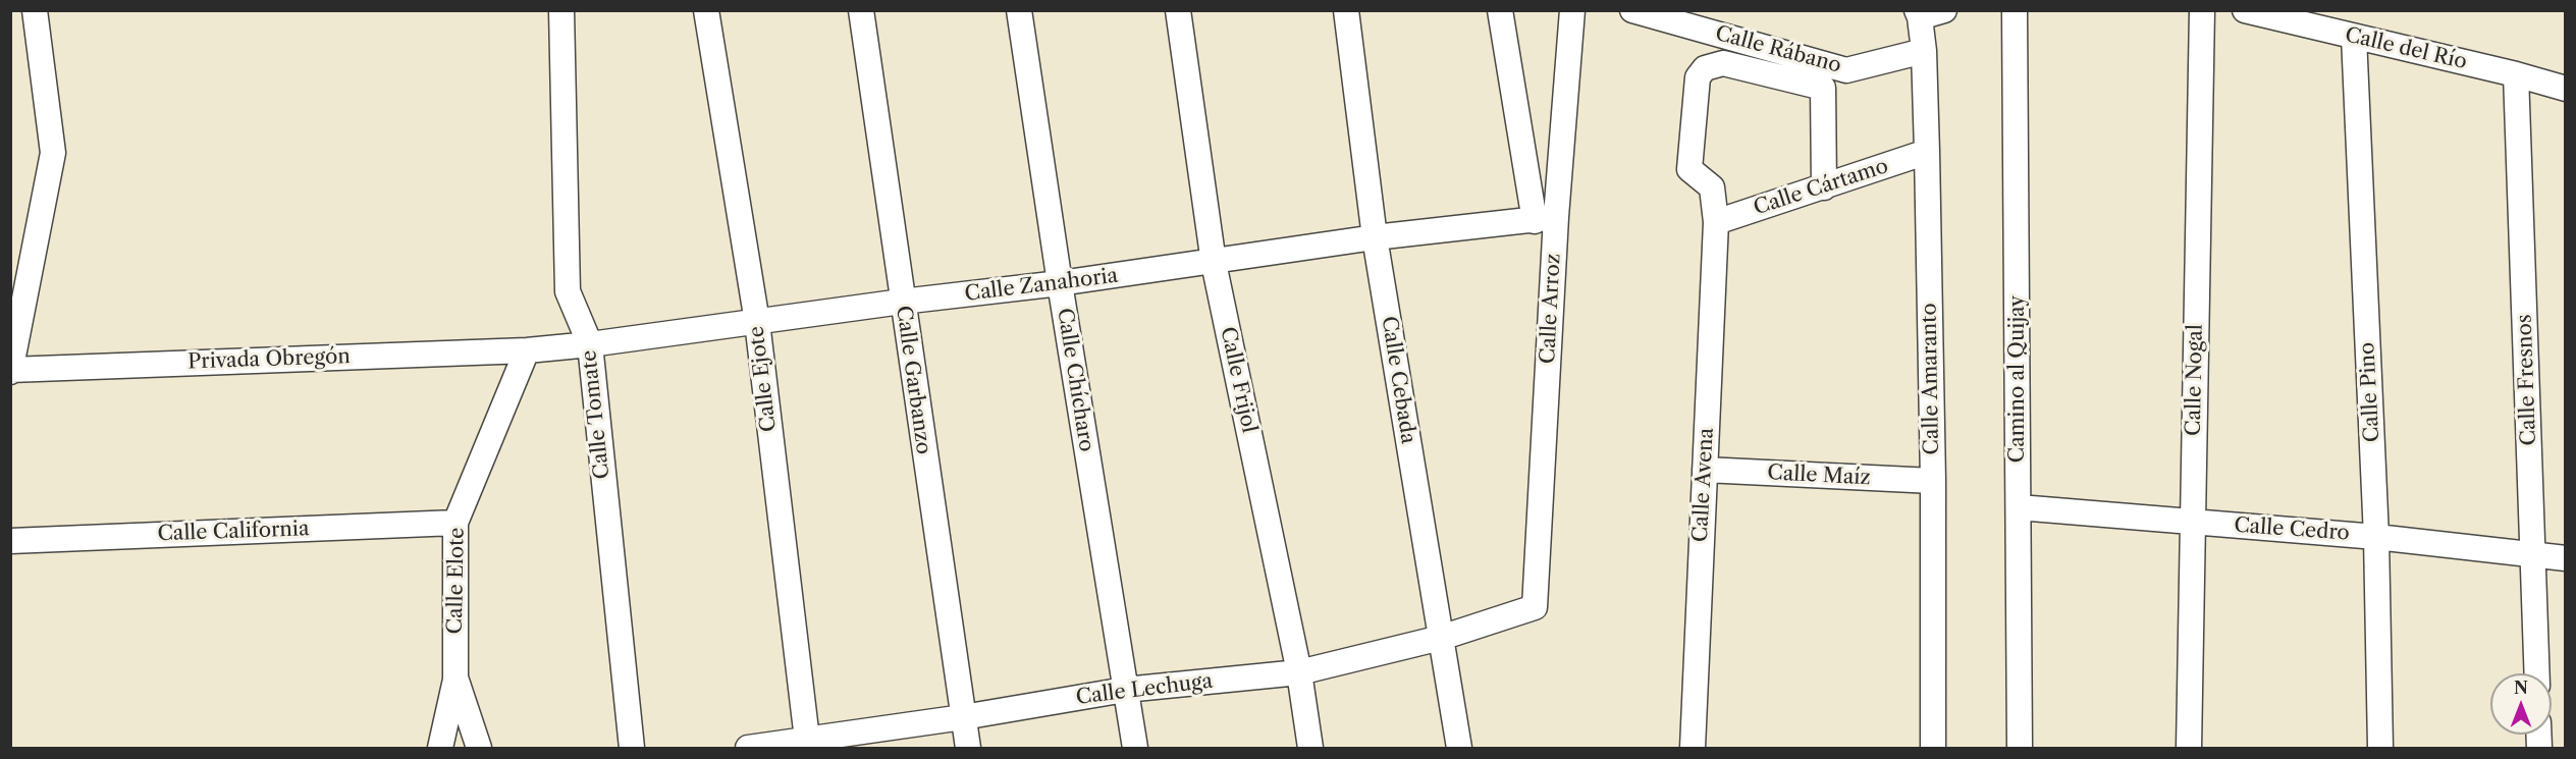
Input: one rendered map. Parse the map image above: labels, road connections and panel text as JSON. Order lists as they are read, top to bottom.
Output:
{
  "streets": {
    "street": [
      "Calle del Río",
      "Calle Rábano",
      "Calle Cártamo",
      "Calle Zanahoria",
      "Calle Arroz",
      "Privada Obregón",
      "Calle Ejote",
      "Calle Amaranto",
      "Camino al Quijay",
      "Calle Garbanzo",
      "Calle Chícharo",
      "Calle Frijol",
      "Calle Cebada",
      "Calle Nogal",
      "Calle Fresnos",
      "Calle Pino",
      "Calle Tomate",
      "Calle Maíz",
      "Calle Avena",
      "Calle Cedro",
      "Calle California",
      "Calle Elote",
      "Calle Lechuga"
    ]
  },
  "crossings": [
    ["Calle del Río", "Calle Fresnos"],
    ["Calle del Río", "Calle Pino"],
    ["Calle Rábano", "Calle Amaranto"],
    ["Calle Cártamo", "Calle Amaranto"],
    ["Calle Cártamo", "Calle Avena"],
    ["Calle Zanahoria", "Calle Arroz"],
    ["Calle Zanahoria", "Privada Obregón"],
    ["Calle Zanahoria", "Calle Ejote"],
    ["Calle Zanahoria", "Calle Garbanzo"],
    ["Calle Zanahoria", "Calle Chícharo"],
    ["Calle Zanahoria", "Calle Frijol"],
    ["Calle Zanahoria", "Calle Cebada"],
    ["Calle Zanahoria", "Calle Tomate"],
    ["Calle Zanahoria", "Calle Elote"],
    ["Calle Arroz", "Calle Lechuga"],
    ["Privada Obregón", "Calle Elote"],
    ["Calle Ejote", "Calle Lechuga"],
    ["Calle Amaranto", "Calle Maíz"],
    ["Camino al Quijay", "Calle Cedro"],
    ["Calle Garbanzo", "Calle Lechuga"],
    ["Calle Chícharo", "Calle Lechuga"],
    ["Calle Frijol", "Calle Lechuga"],
    ["Calle Cebada", "Calle Lechuga"],
    ["Calle Nogal", "Calle Cedro"],
    ["Calle Fresnos", "Calle Cedro"],
    ["Calle Pino", "Calle Cedro"],
    ["Calle Maíz", "Calle Avena"],
    ["Calle California", "Calle Elote"]
  ],
  "north": "top"
}
